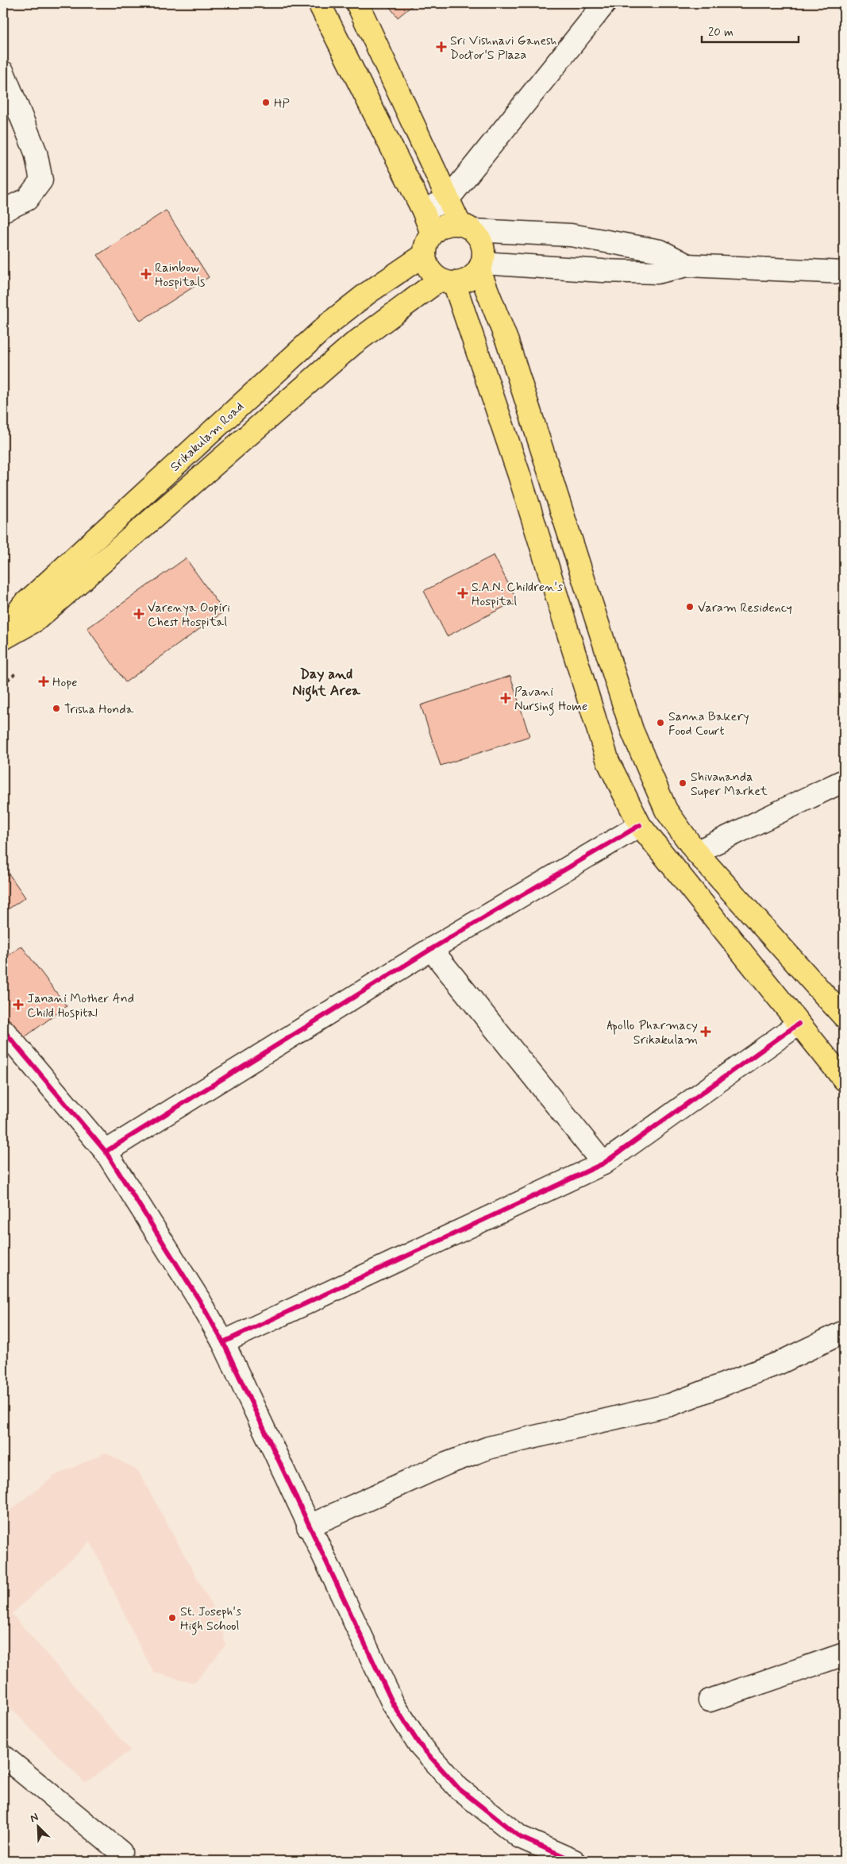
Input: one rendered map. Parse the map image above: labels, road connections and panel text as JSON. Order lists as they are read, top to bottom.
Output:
{
  "streets": {
    "main road": ["Srikakulam Road"]
  },
  "districts": ["Day and Night Area"],
  "places": {
    "health": [
      "Sri Vishnavi Ganesh Doctor'S Plaza",
      "Rainbow Hospitals",
      "S.A.N. Children's Hospital",
      "Varenya Oopiri Chest Hospital",
      "Hope",
      "Pavani Nursing Home",
      "Janani Mother And Child Hospital",
      "Apollo Pharmacy Srikakulam"
    ],
    "other": [
      "HP",
      "Varam Residency",
      "Trisha Honda",
      "Sanna Bakery Food Court",
      "Shivananda Super Market",
      "St. Joseph's High School"
    ]
  },
  "scale_bar": "20 m",
  "north": "top left"
}
